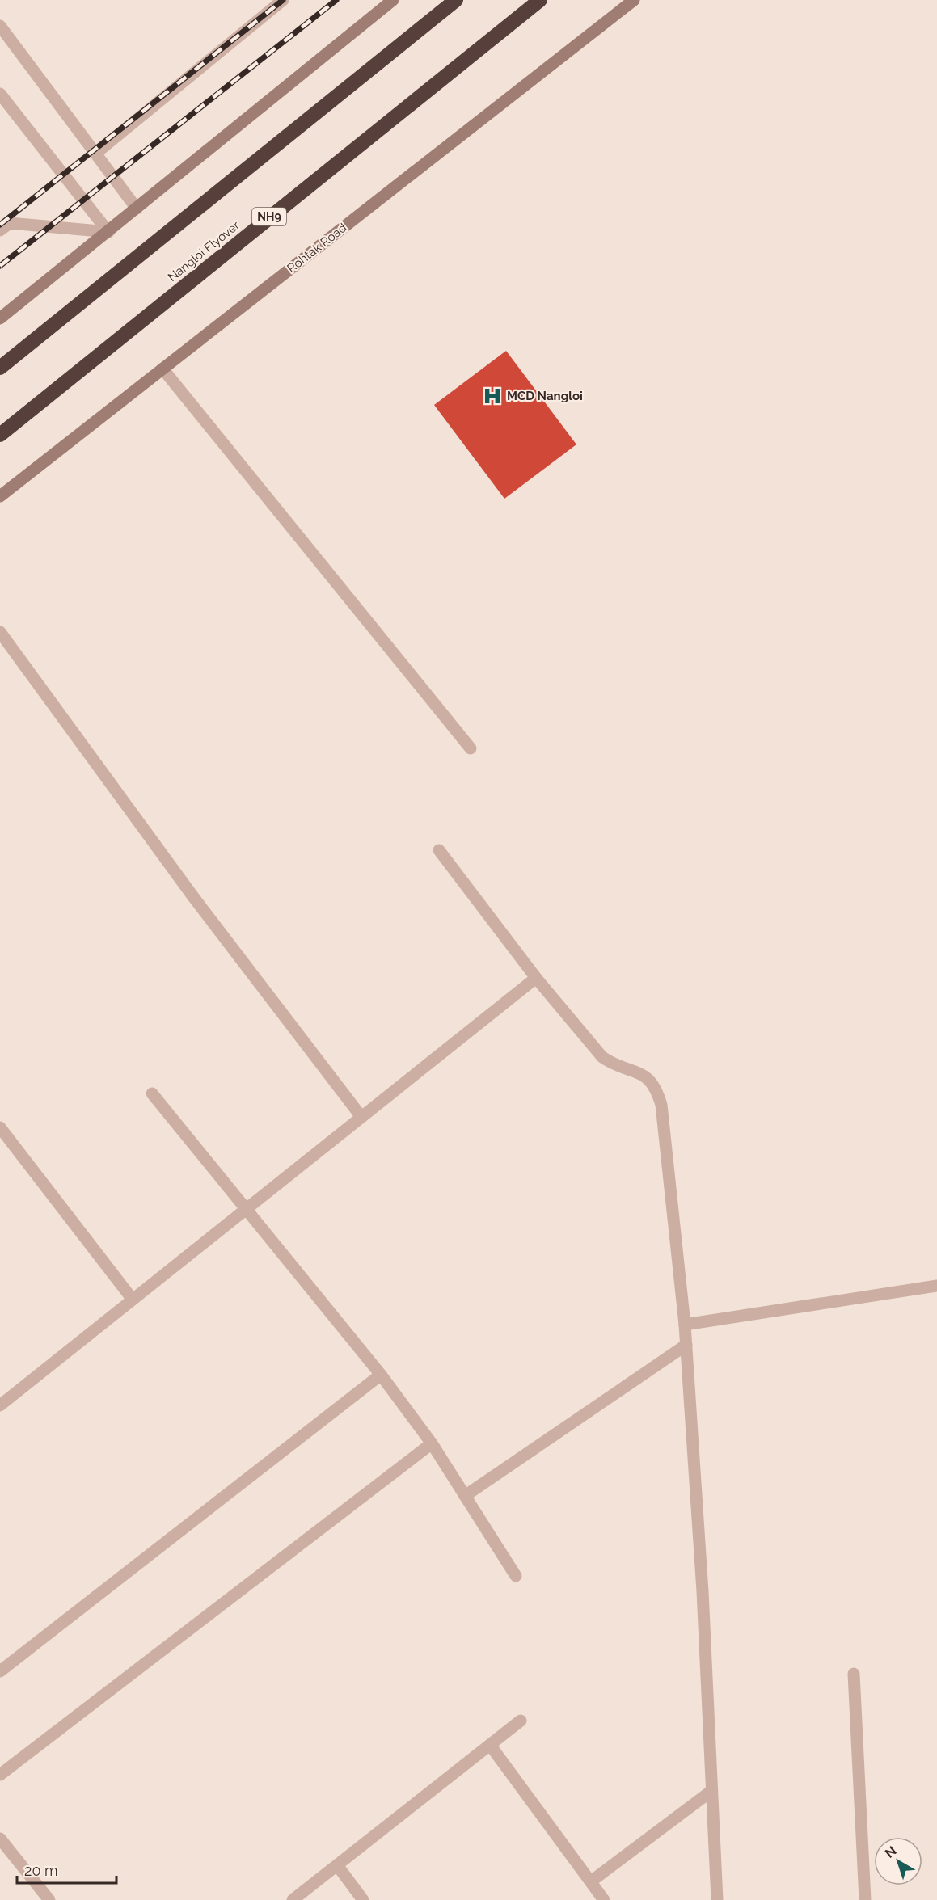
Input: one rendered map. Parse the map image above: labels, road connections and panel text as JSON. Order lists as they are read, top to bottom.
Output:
{
  "streets": {
    "highway": ["NH9", "Nangloi Flyover"],
    "street": ["Rohtak Road"]
  },
  "places": {
    "hospital": ["MCD Nangloi"]
  },
  "scale_bar": "20 m",
  "north": "top left"
}
